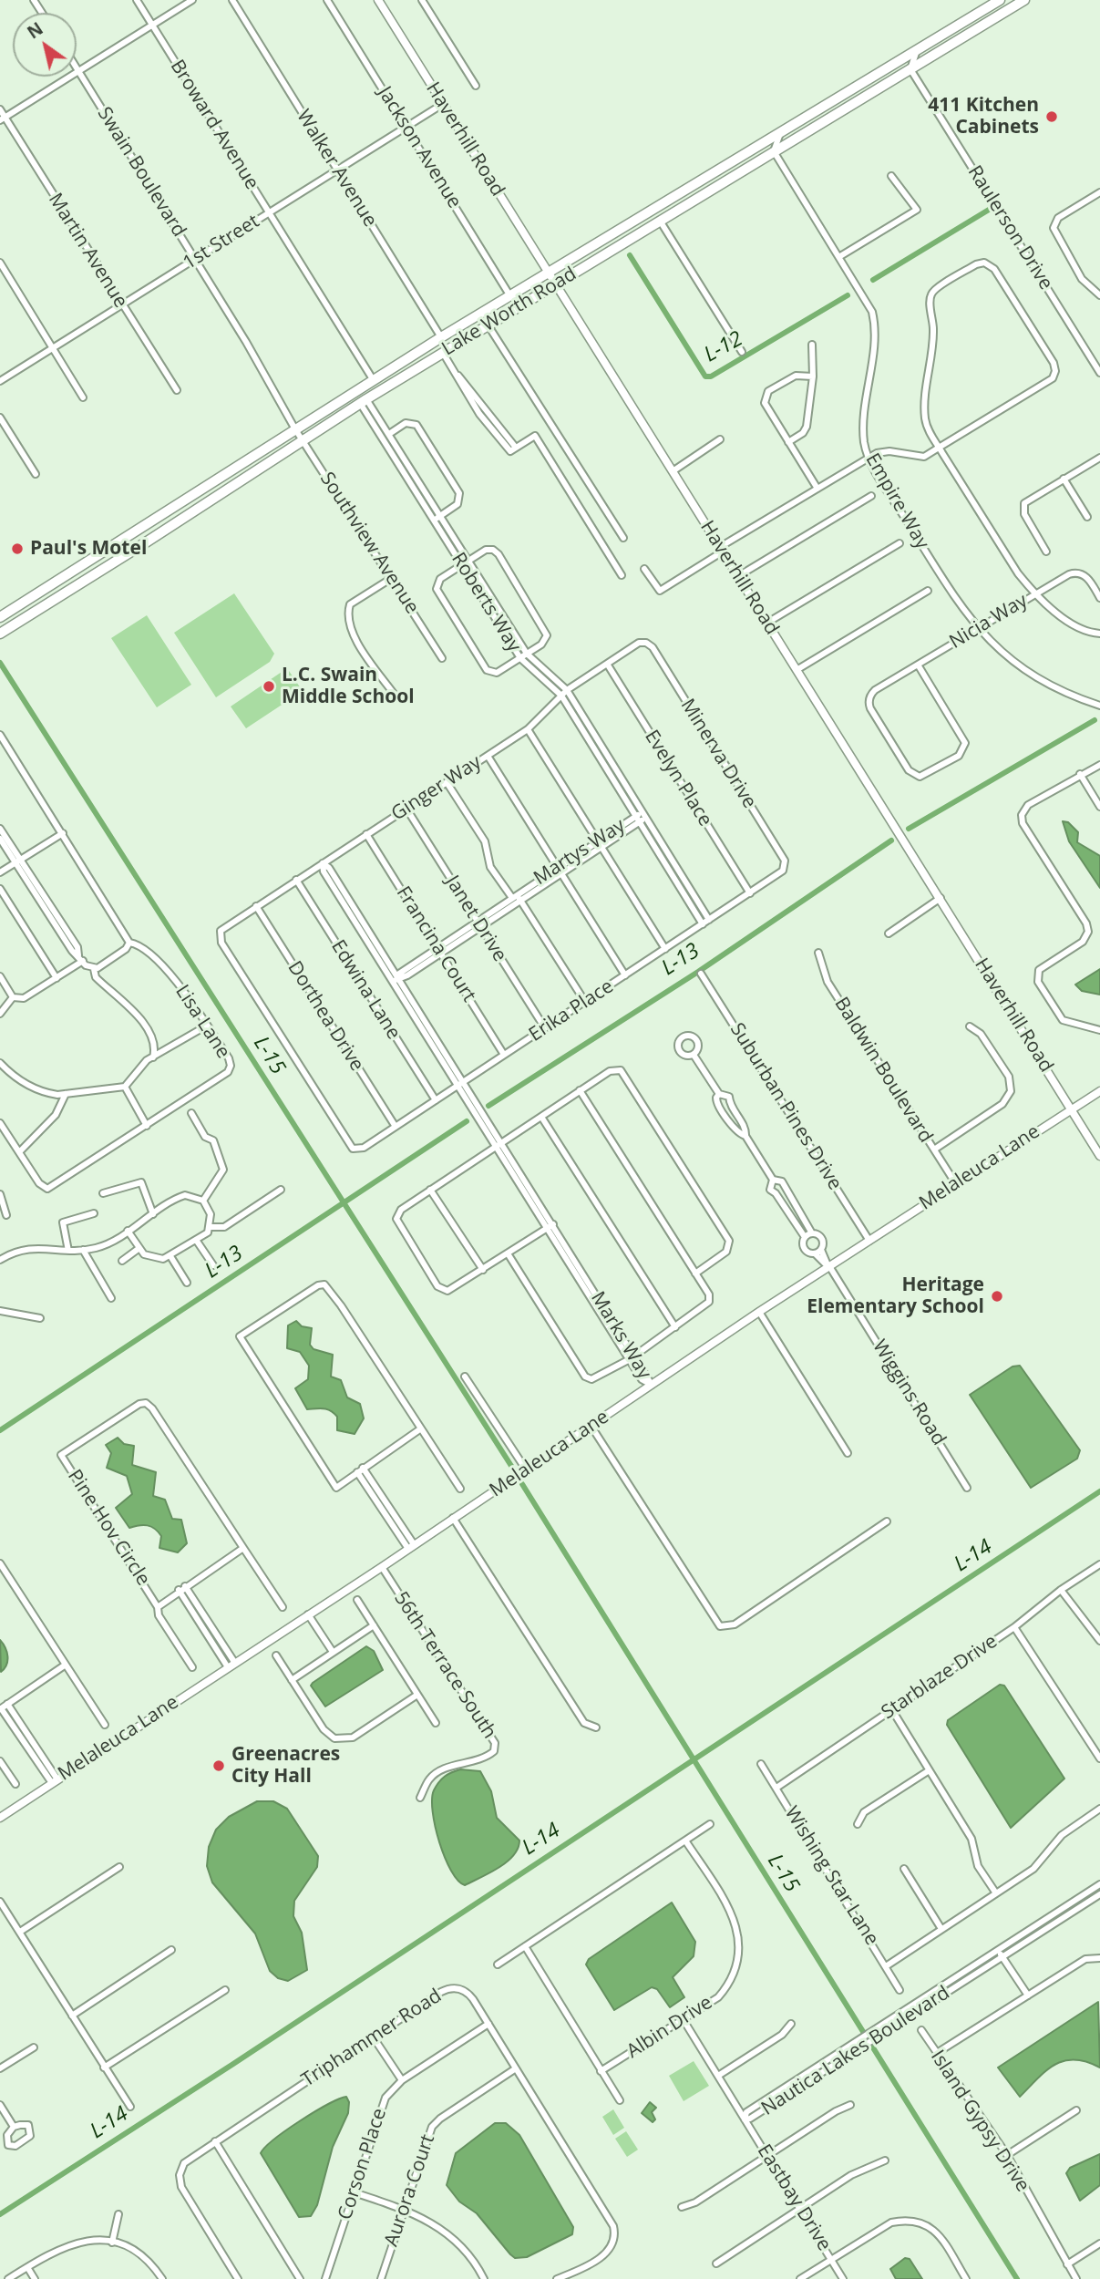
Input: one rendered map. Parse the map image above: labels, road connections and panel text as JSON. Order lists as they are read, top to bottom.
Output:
{
  "streets": {
    "main road": ["Lake Worth Road"],
    "street": [
      "Broward Avenue",
      "Haverhill Road",
      "Jackson Avenue",
      "Walker Avenue",
      "Swain Boulevard",
      "Raulerson Drive",
      "1st Street",
      "Martin Avenue",
      "Empire Way",
      "Southview Avenue",
      "Roberts Way",
      "Nicia Way",
      "Minerva Drive",
      "Evelyn Place",
      "Ginger Way",
      "Martys Way",
      "Janet Drive",
      "Francina Court",
      "Edwina Lane",
      "Erika Place",
      "Dorthea Drive",
      "Lisa Lane",
      "Baldwin Boulevard",
      "Suburban Pines Drive",
      "Melaleuca Lane",
      "Marks Way",
      "Wiggins Road",
      "Pine Hov Circle",
      "56th Terrace South",
      "Starblaze Drive",
      "Wishing Star Lane",
      "Albin Drive",
      "Triphammer Road",
      "Nautica Lakes Boulevard",
      "Island Gypsy Drive",
      "Corson Place",
      "Aurora Court",
      "Eastbay Drive"
    ]
  },
  "crossings": [
    ["Broward Avenue", "1st Street"],
    ["Broward Avenue", "Lake Worth Road"],
    ["Haverhill Road", "1st Street"],
    ["Haverhill Road", "Lake Worth Road"],
    ["Haverhill Road", "Melaleuca Lane"],
    ["Jackson Avenue", "1st Street"],
    ["Jackson Avenue", "Lake Worth Road"],
    ["Walker Avenue", "1st Street"],
    ["Walker Avenue", "Lake Worth Road"],
    ["Swain Boulevard", "1st Street"],
    ["Swain Boulevard", "Lake Worth Road"],
    ["Swain Boulevard", "Southview Avenue"],
    ["Raulerson Drive", "Lake Worth Road"],
    ["1st Street", "Martin Avenue"],
    ["Lake Worth Road", "Empire Way"],
    ["Lake Worth Road", "Southview Avenue"],
    ["Lake Worth Road", "Roberts Way"],
    ["Empire Way", "Nicia Way"],
    ["Roberts Way", "Ginger Way"],
    ["Roberts Way", "Martys Way"],
    ["Roberts Way", "Erika Place"],
    ["Minerva Drive", "Ginger Way"],
    ["Minerva Drive", "Erika Place"],
    ["Evelyn Place", "Ginger Way"],
    ["Evelyn Place", "Erika Place"],
    ["Ginger Way", "Janet Drive"],
    ["Ginger Way", "Francina Court"],
    ["Ginger Way", "Edwina Lane"],
    ["Ginger Way", "Erika Place"],
    ["Ginger Way", "Dorthea Drive"],
    ["Ginger Way", "Marks Way"],
    ["Martys Way", "Janet Drive"],
    ["Martys Way", "Francina Court"],
    ["Martys Way", "Marks Way"],
    ["Janet Drive", "Erika Place"],
    ["Francina Court", "Erika Place"],
    ["Edwina Lane", "Erika Place"],
    ["Erika Place", "Dorthea Drive"],
    ["Erika Place", "Marks Way"],
    ["Baldwin Boulevard", "Melaleuca Lane"],
    ["Suburban Pines Drive", "Melaleuca Lane"],
    ["Melaleuca Lane", "Marks Way"],
    ["Melaleuca Lane", "Wiggins Road"],
    ["Melaleuca Lane", "56th Terrace South"],
    ["Starblaze Drive", "Wishing Star Lane"],
    ["Albin Drive", "Eastbay Drive"],
    ["Triphammer Road", "Corson Place"],
    ["Triphammer Road", "Aurora Court"],
    ["Nautica Lakes Boulevard", "Eastbay Drive"]
  ],
  "water": [
    "L-12",
    "L-13",
    "L-15",
    "L-14"
  ],
  "places": [
    "411 Kitchen Cabinets",
    "Paul's Motel",
    "L.C. Swain Middle School",
    "Heritage Elementary School",
    "Greenacres City Hall"
  ],
  "north": "top left"
}
